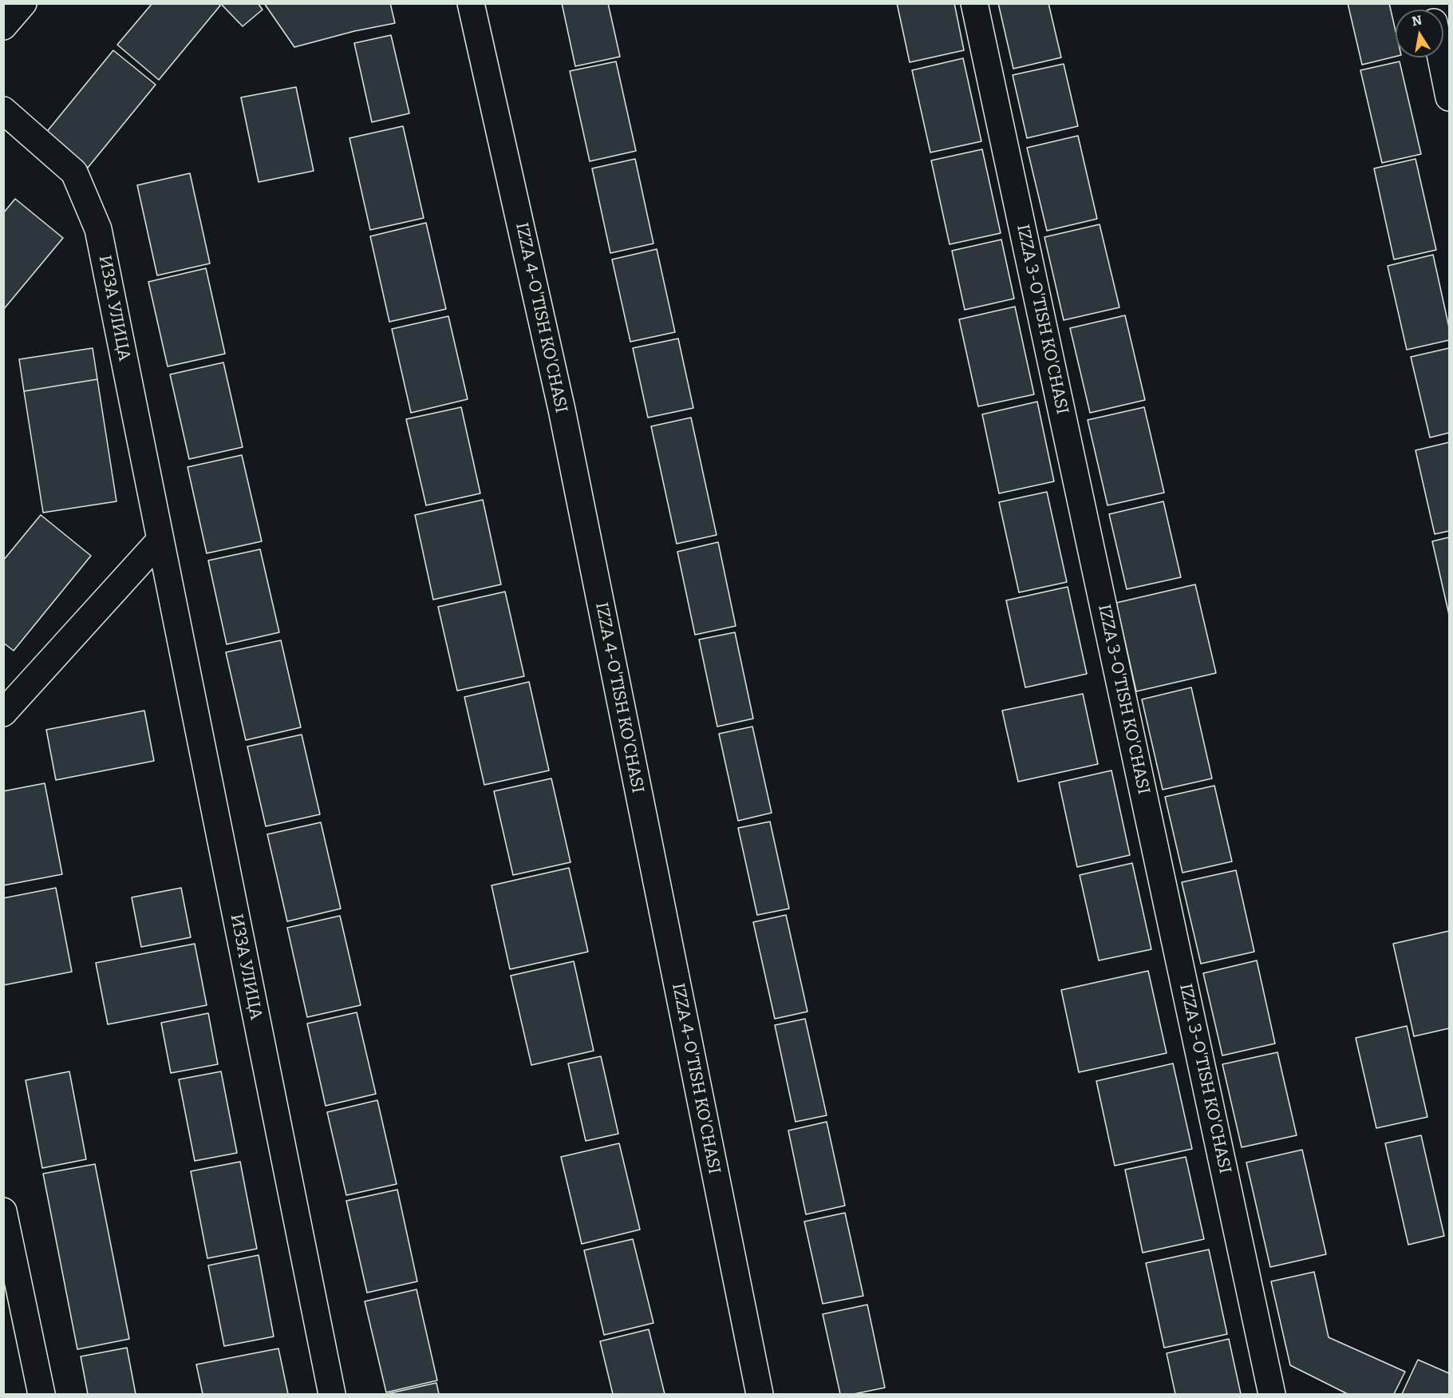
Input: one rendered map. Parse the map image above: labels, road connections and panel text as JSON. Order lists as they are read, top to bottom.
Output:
{
  "streets": {
    "street": ["ИЗЗА УЛИЦА", "IZZA 4-O'TISH KO'CHASI", "IZZA 3-O'TISH KO'CHASI"]
  },
  "north": "top"
}
